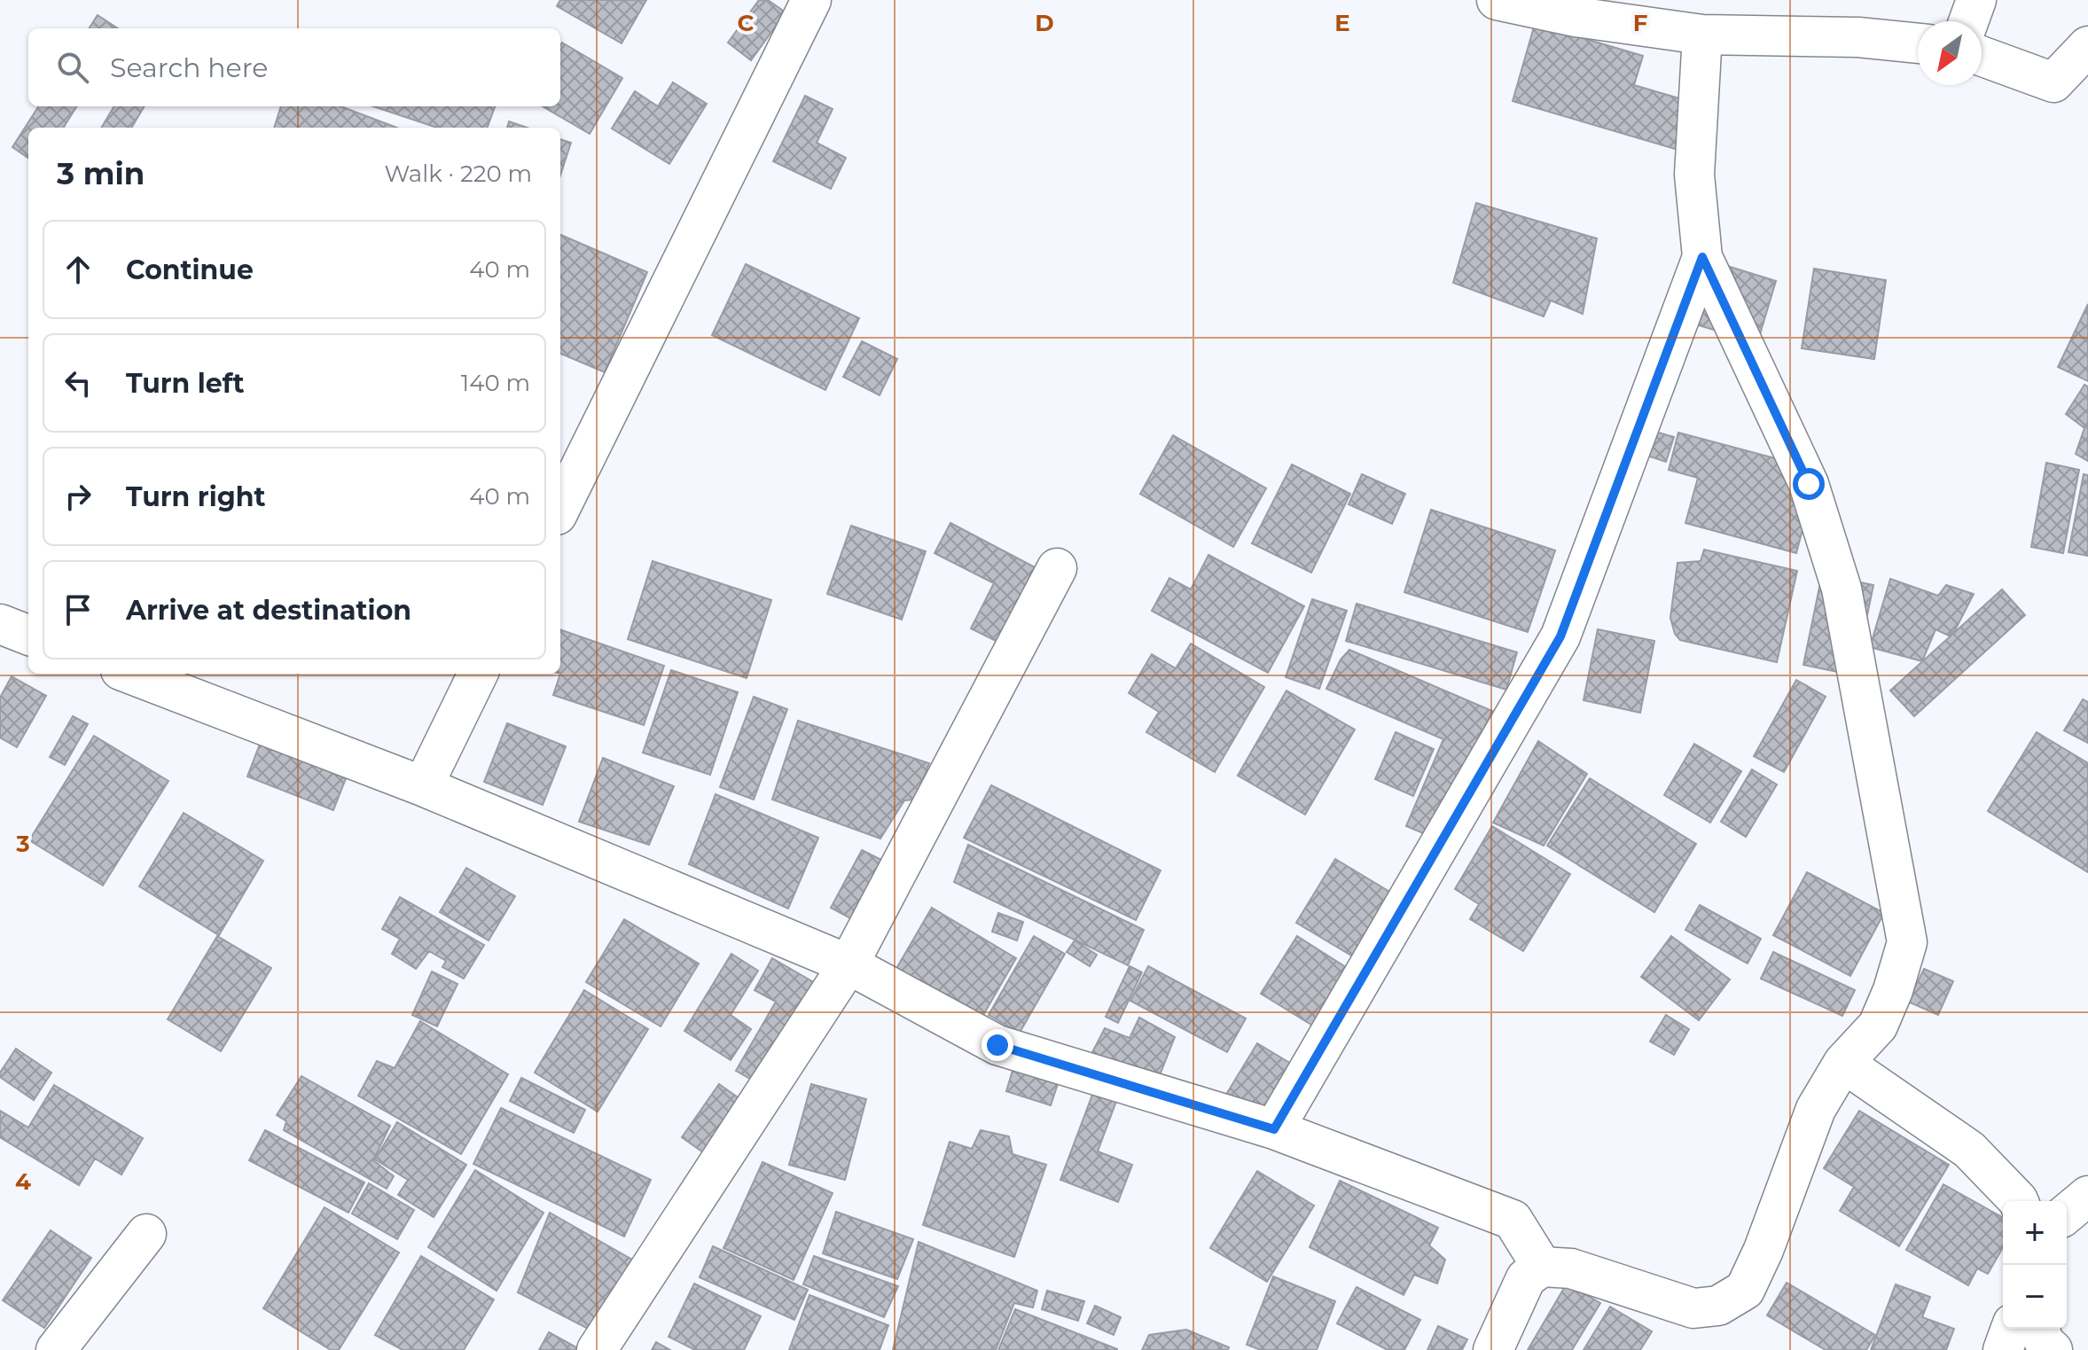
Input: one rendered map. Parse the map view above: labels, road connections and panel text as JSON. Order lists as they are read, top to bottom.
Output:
{
  "north": "bottom left",
  "page": {
    "search": "Search here",
    "heading": ["3 min", "Walk · 220 m"],
    "list": [
      ["Continue", "40 m"],
      ["Turn left", "140 m"],
      ["Turn right", "40 m"],
      "Arrive at destination"
    ],
    "map_buttons": ["+", "−"]
  },
  "grid": {
    "columns": [
      "C",
      "D",
      "E",
      "F"
    ],
    "rows": ["3", "4"]
  }
}
